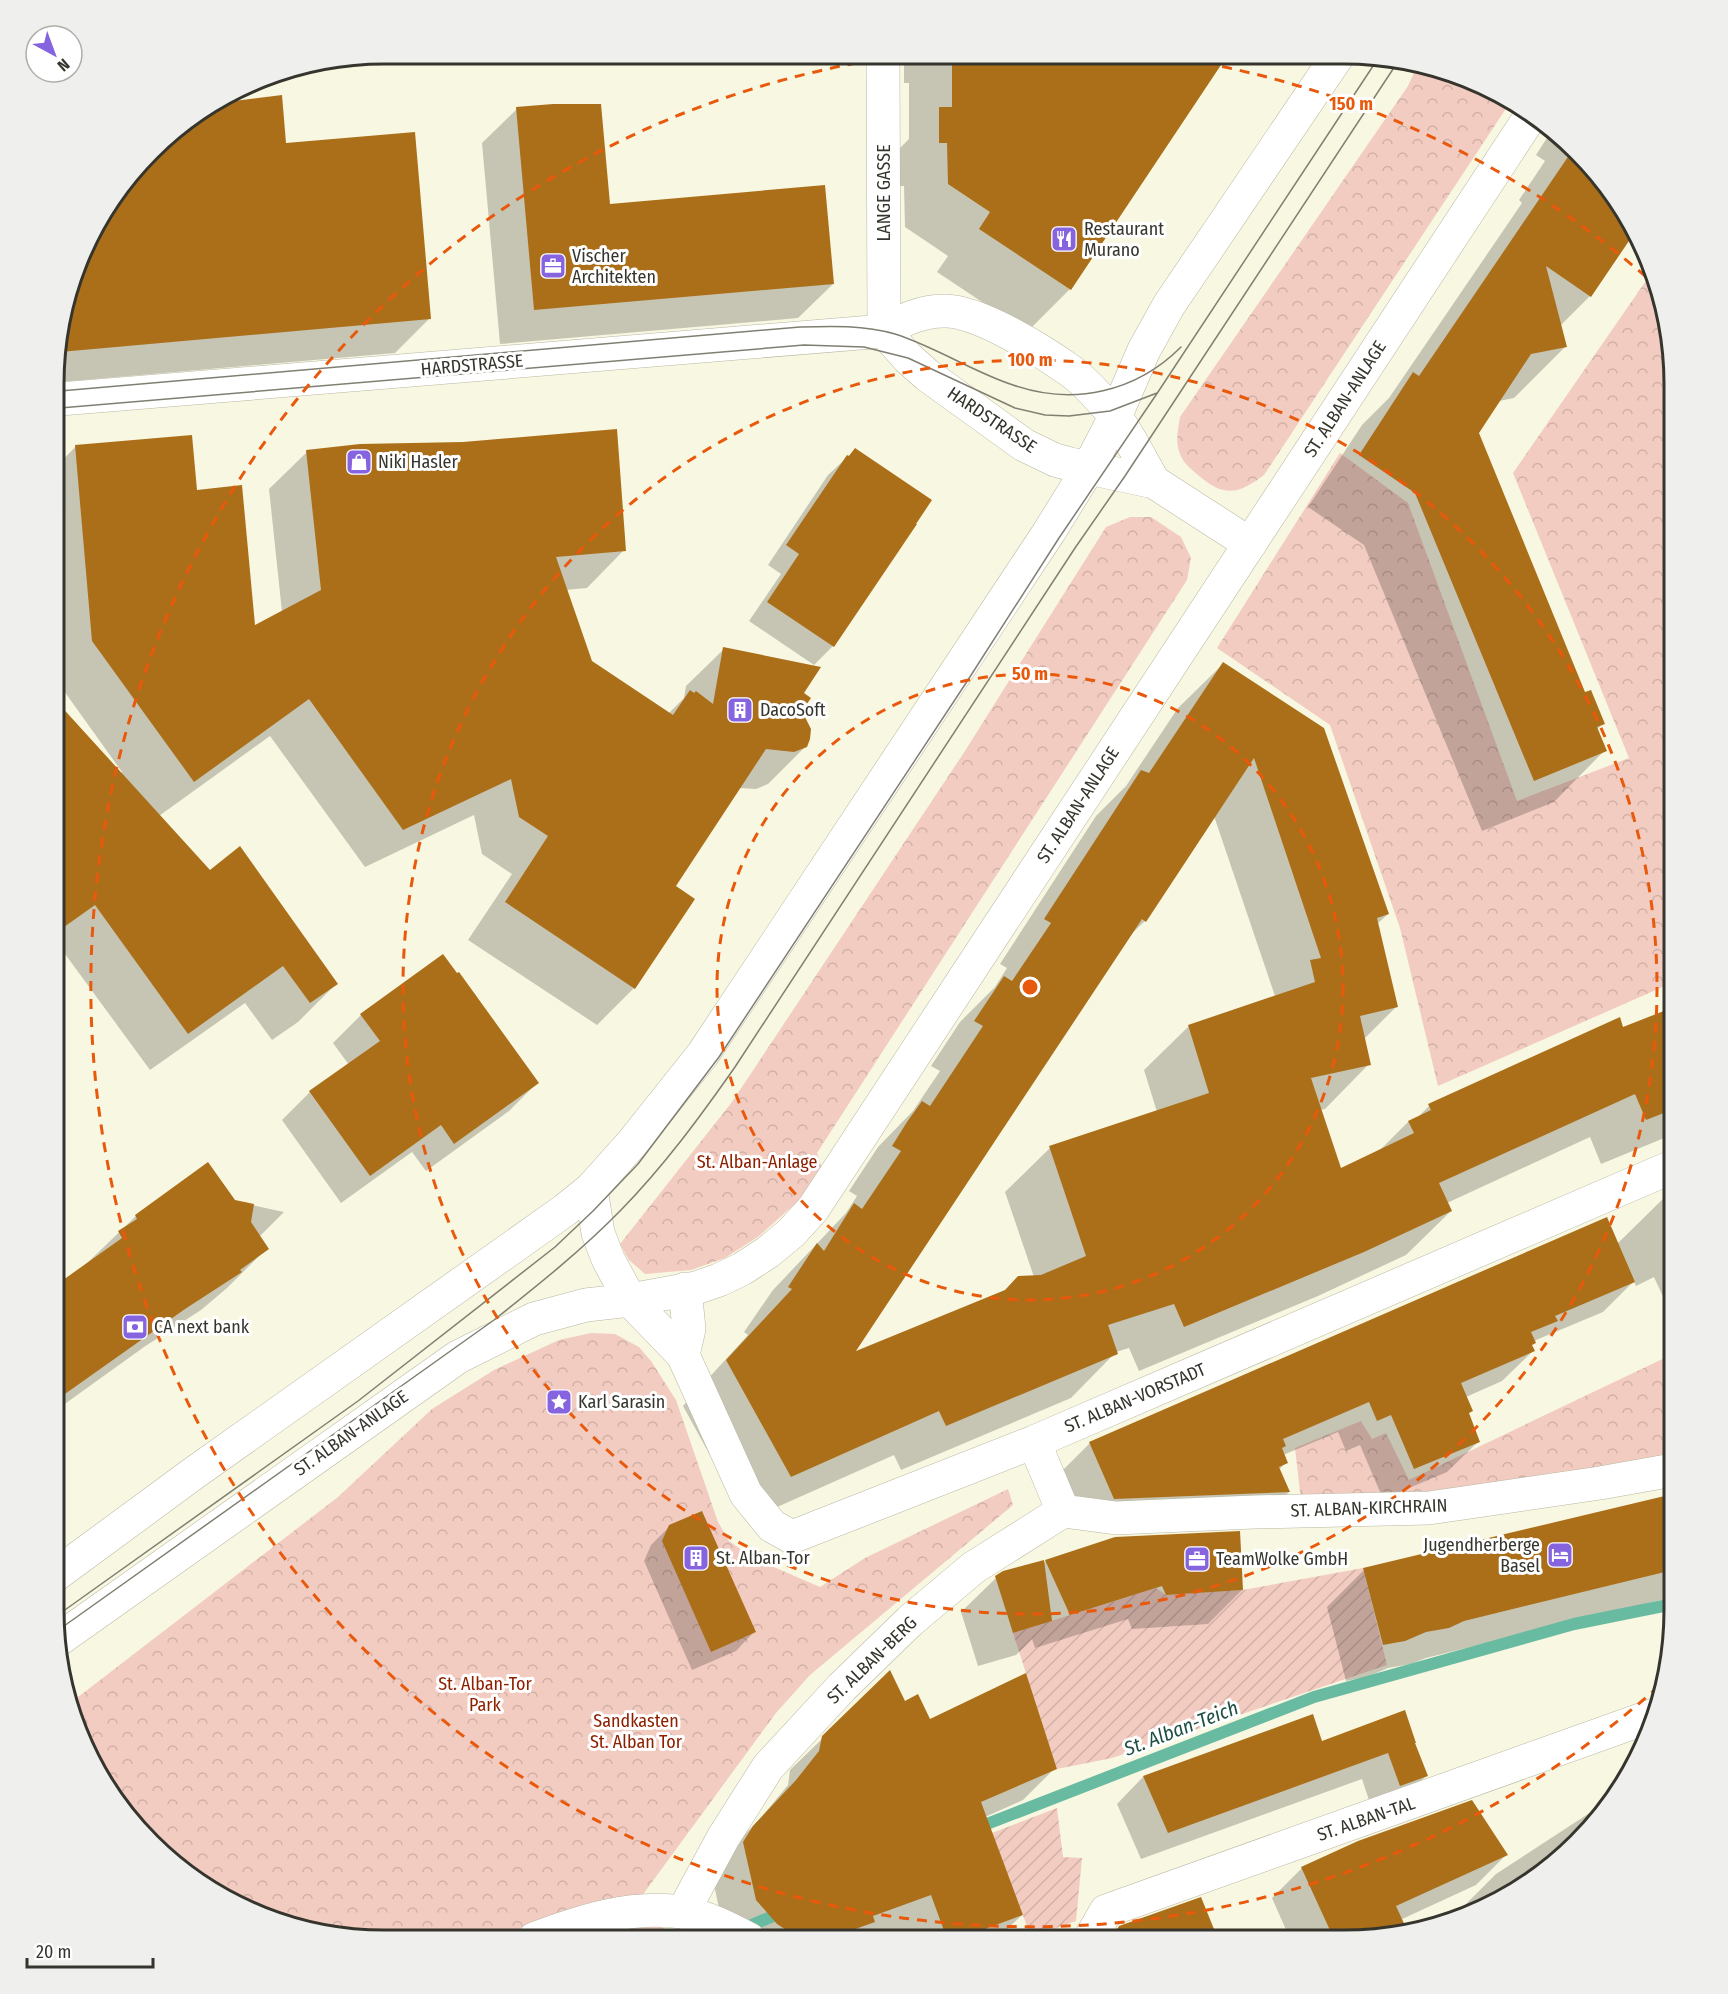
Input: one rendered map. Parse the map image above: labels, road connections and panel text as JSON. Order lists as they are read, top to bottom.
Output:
{
  "streets": {
    "street": [
      "LANGE GASSE",
      "HARDSTRASSE",
      "ST. ALBAN-ANLAGE",
      "ST. ALBAN-VORSTADT",
      "ST. ALBAN-KIRCHRAIN",
      "ST. ALBAN-BERG",
      "ST. ALBAN-TAL"
    ]
  },
  "crossings": [
    ["LANGE GASSE", "HARDSTRASSE"],
    ["HARDSTRASSE", "ST. ALBAN-ANLAGE"],
    ["ST. ALBAN-ANLAGE", "ST. ALBAN-VORSTADT"],
    ["ST. ALBAN-KIRCHRAIN", "ST. ALBAN-BERG"]
  ],
  "water": ["St. Alban-Teich"],
  "parks": ["St. Alban-Anlage", "St. Alban-Tor Park", "Sandkasten St. Alban Tor"],
  "places": {
    "restaurant": ["Restaurant Murano"],
    "office": ["Vischer Architekten", "TeamWolke GmbH"],
    "shop": ["Niki Hasler"],
    "building": ["DacoSoft", "St. Alban-Tor"],
    "bank": ["CA next bank"],
    "place": ["Karl Sarasin"],
    "hotel": ["Jugendherberge Basel"]
  },
  "scale_bar": "20 m",
  "north": "bottom right",
  "rings": ["150 m", "100 m", "50 m"]
}
